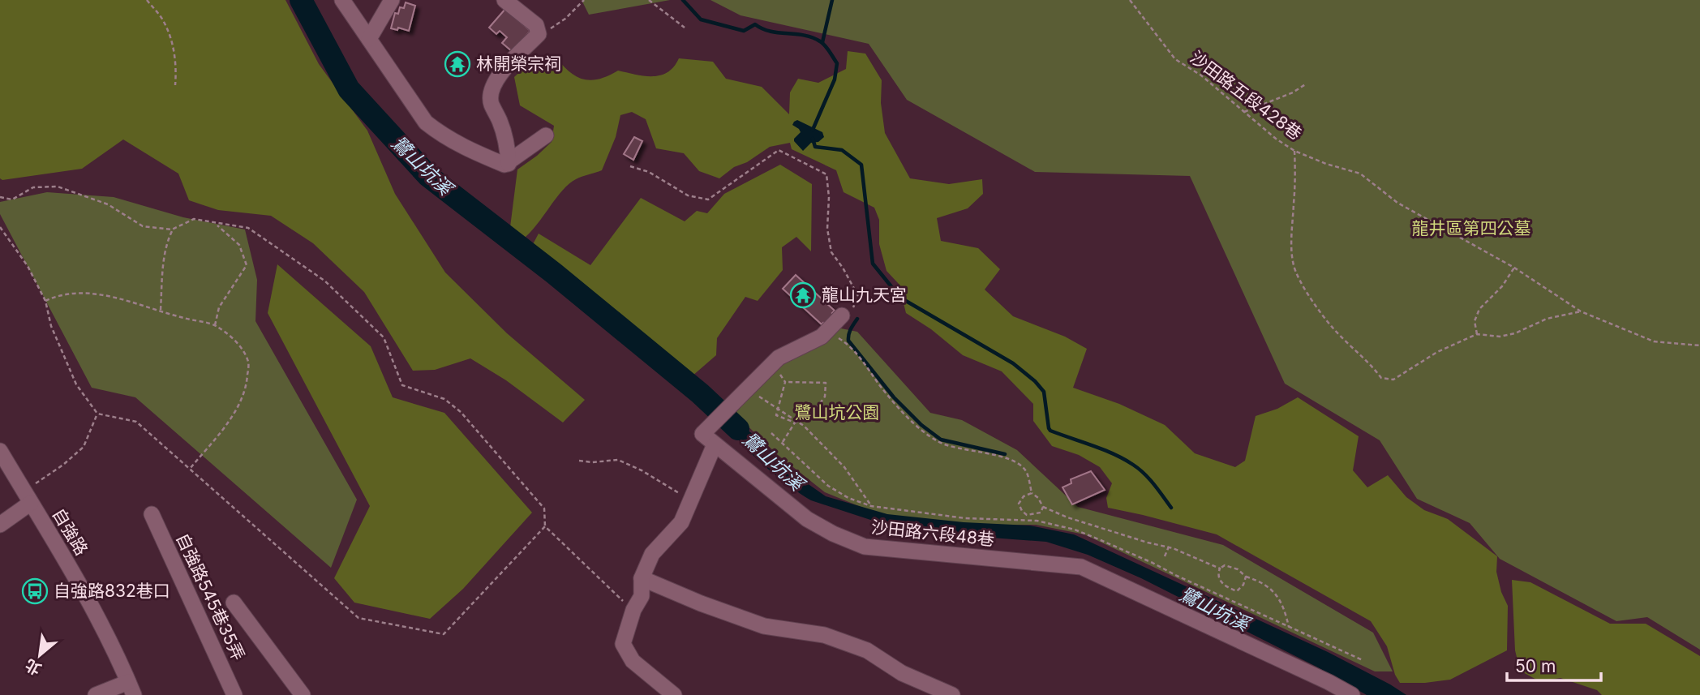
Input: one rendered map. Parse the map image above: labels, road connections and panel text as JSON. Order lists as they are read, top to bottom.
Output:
{
  "streets": {
    "street": ["自強路", "沙田路六段48巷", "自強路545巷35弄"],
    "path": ["沙田路五段428巷"]
  },
  "water": ["鷺山坑溪"],
  "parks": ["龍井區第四公墓", "鷺山坑公園"],
  "places": {
    "temple": ["林開榮宗祠", "龍山九天宮"],
    "bus stop": ["自強路832巷口"]
  },
  "scale_bar": "50 m",
  "north": "bottom left"
}
